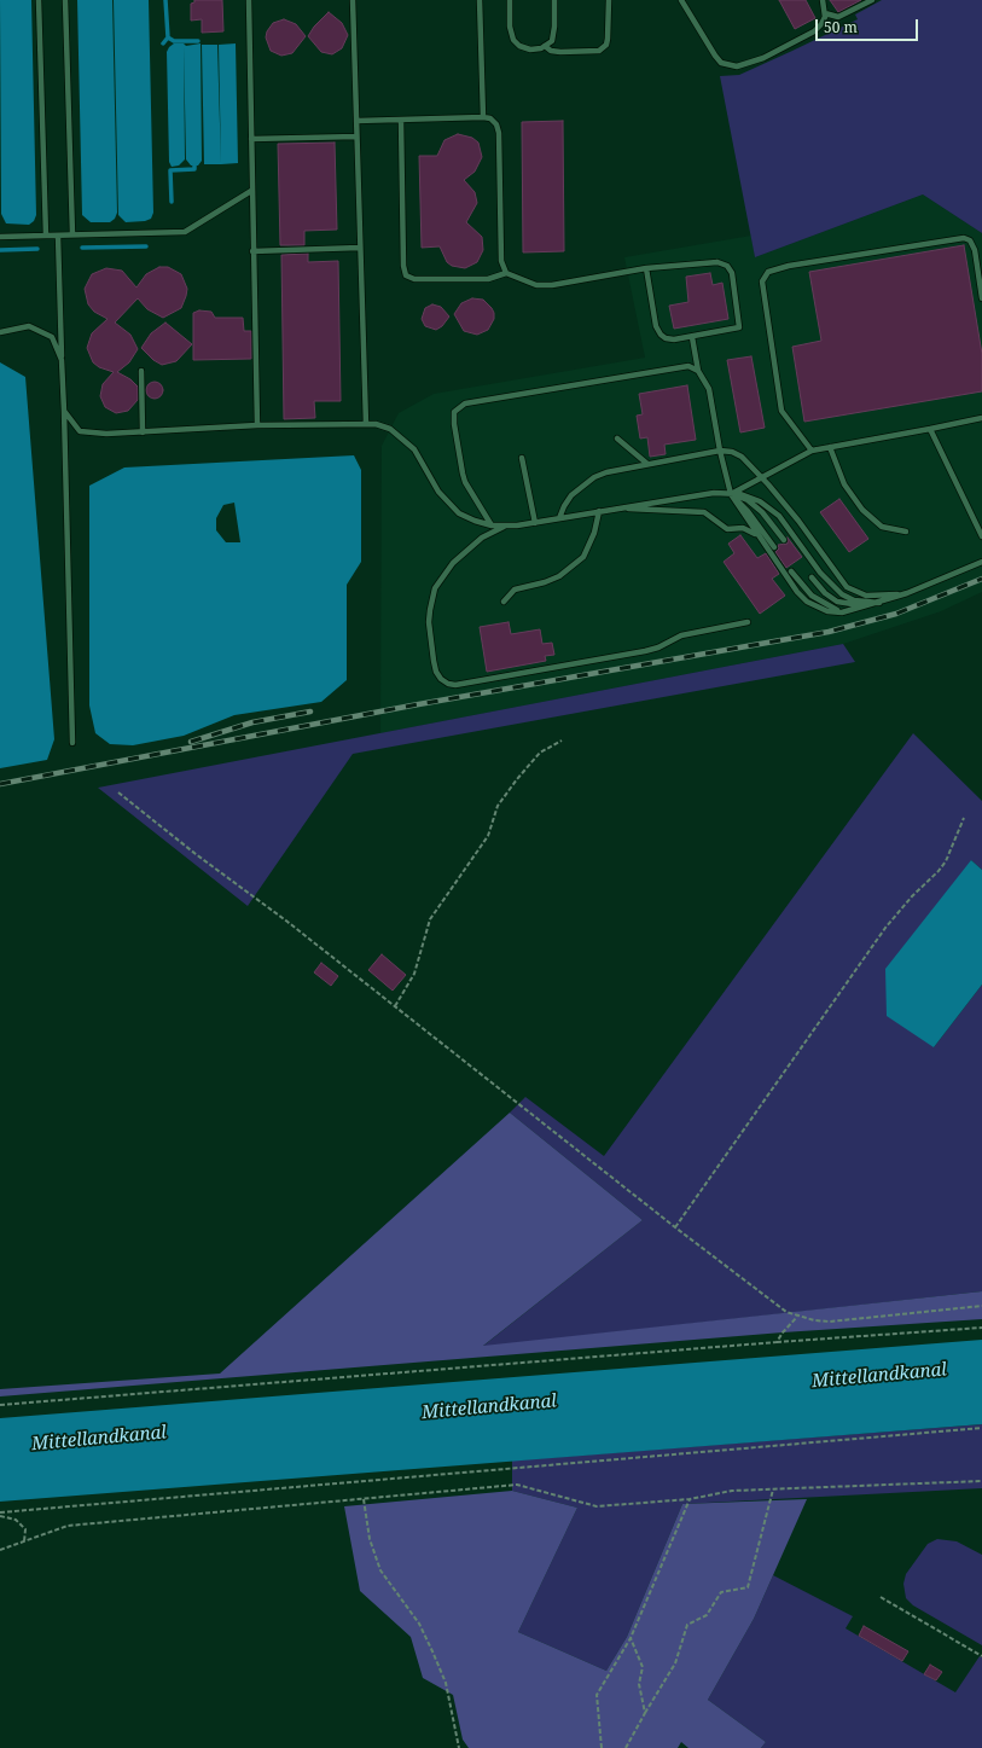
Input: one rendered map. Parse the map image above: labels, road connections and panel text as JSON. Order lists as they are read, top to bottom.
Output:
{
  "water": ["Mittellandkanal"],
  "scale_bar": "50 m"
}
